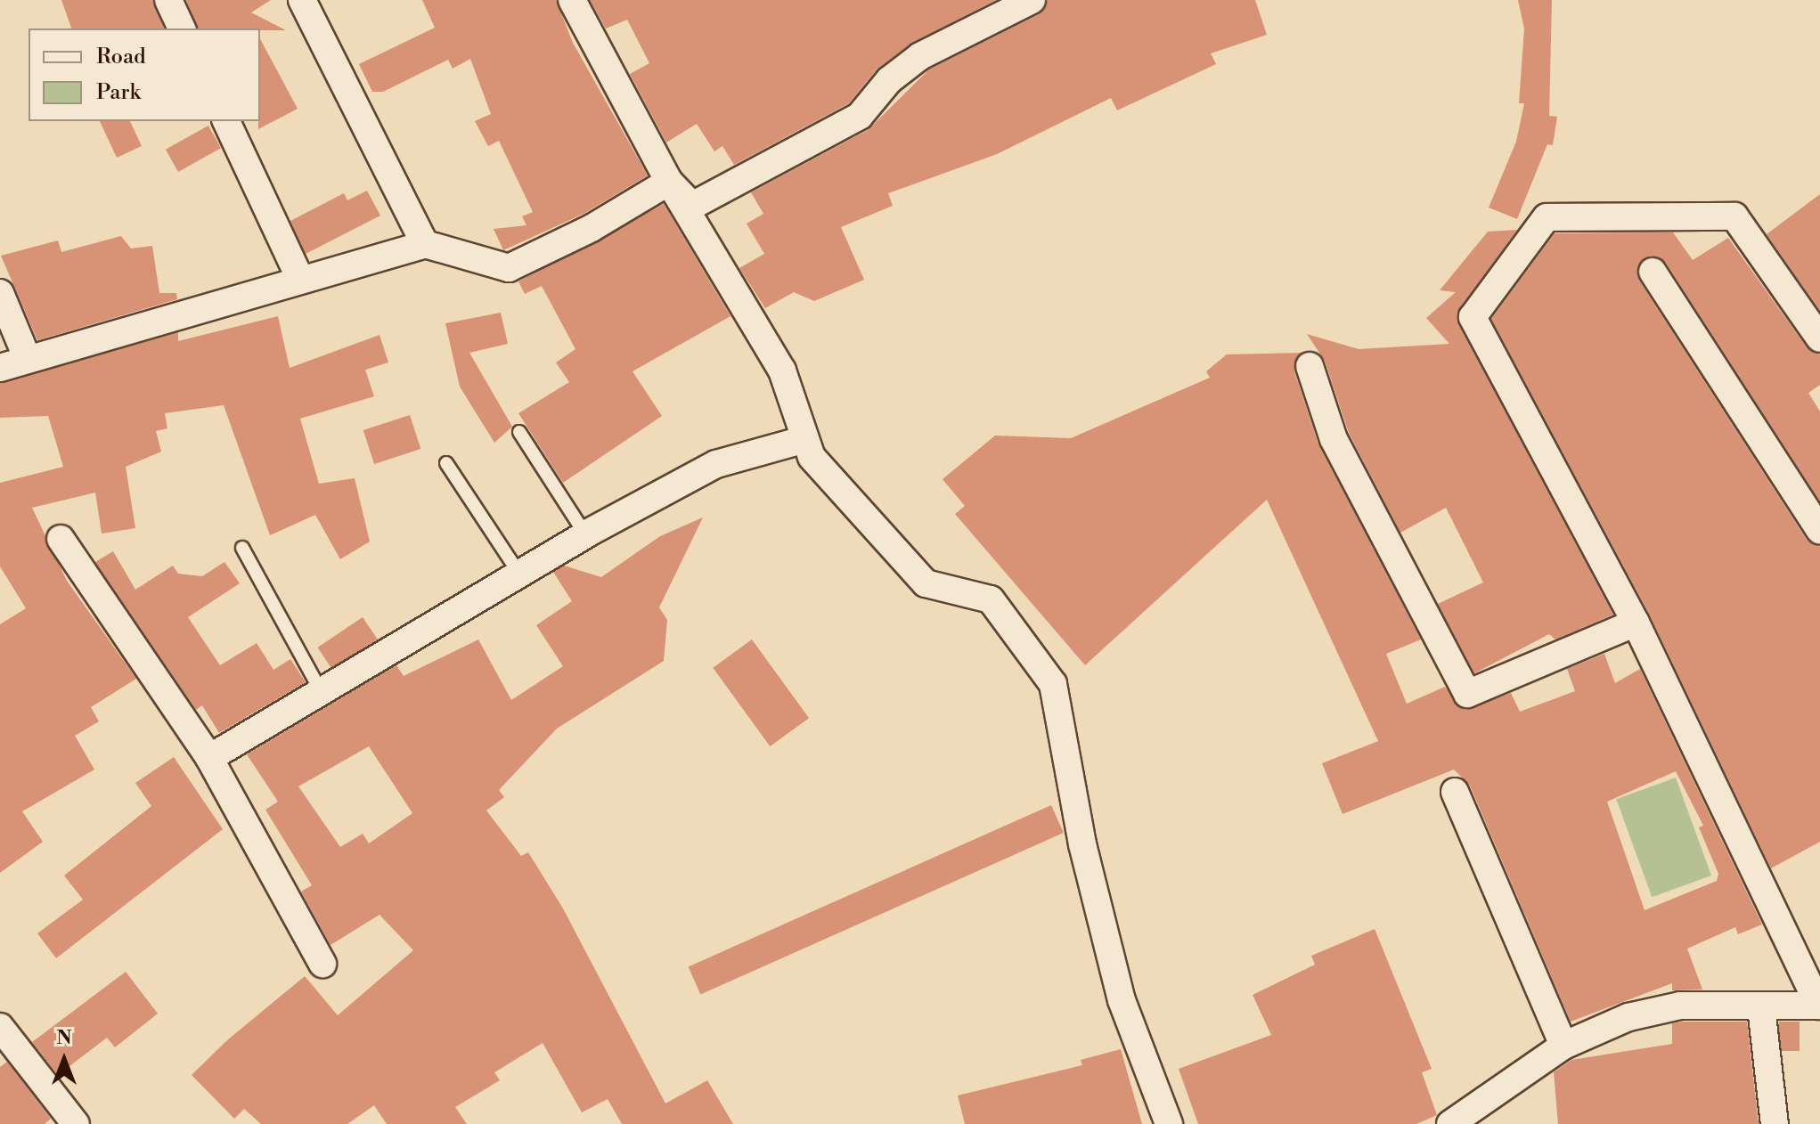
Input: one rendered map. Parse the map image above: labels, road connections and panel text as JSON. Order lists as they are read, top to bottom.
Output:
{
  "legend": ["Road", "Park"],
  "north": "top"
}
